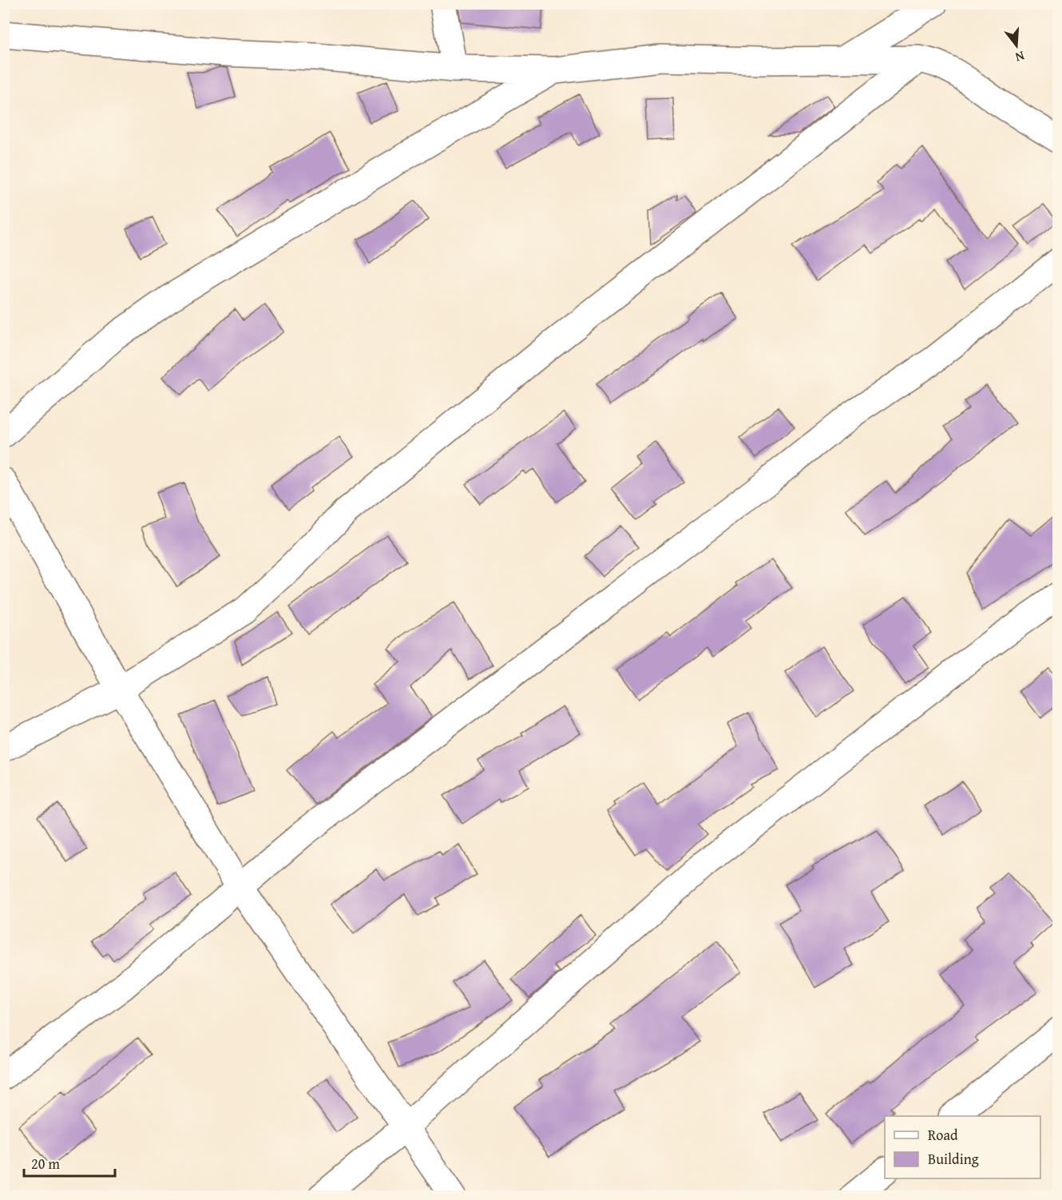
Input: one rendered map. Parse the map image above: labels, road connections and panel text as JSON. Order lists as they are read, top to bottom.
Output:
{
  "legend": ["Road", "Building"],
  "scale_bar": "20 m",
  "north": "bottom"
}
